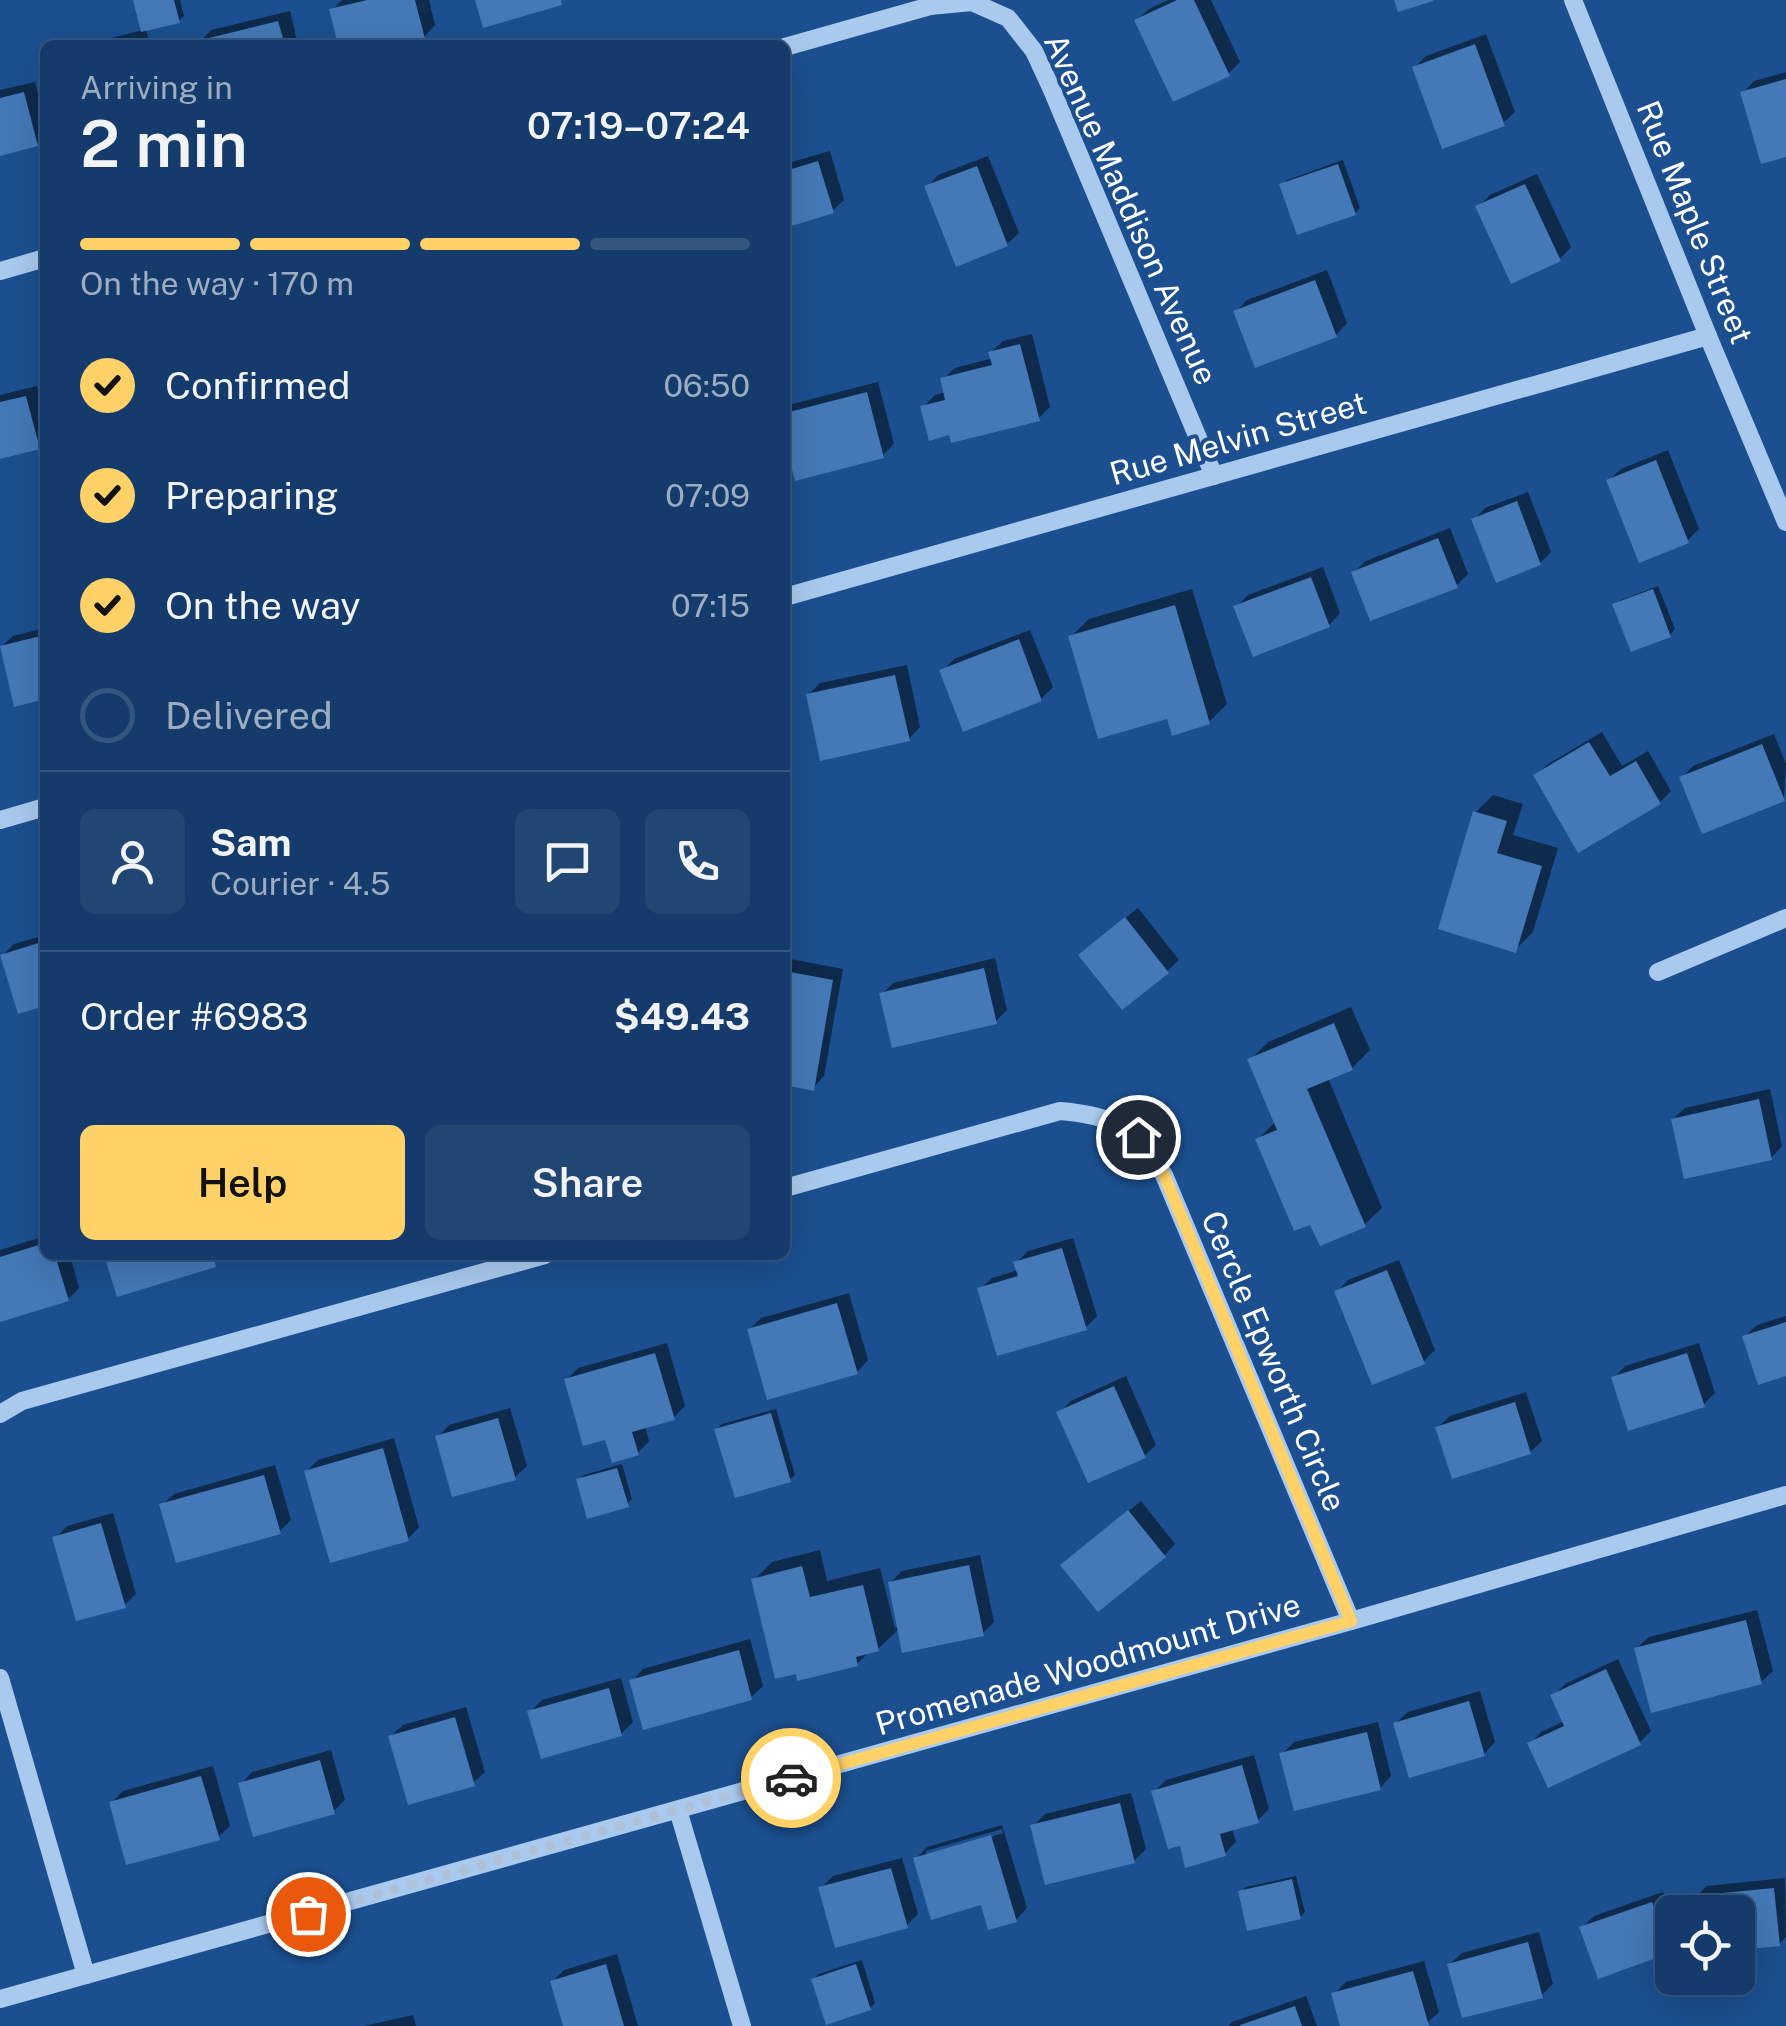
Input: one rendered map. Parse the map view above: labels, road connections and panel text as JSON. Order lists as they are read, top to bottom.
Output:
{
  "streets": {
    "street": [
      "Avenue Maddison Avenue",
      "Rue Maple Street",
      "Rue Melvin Street",
      "Cercle Epworth Circle",
      "Promenade Woodmount Drive"
    ]
  },
  "crossings": [
    ["Avenue Maddison Avenue", "Rue Melvin Street"],
    ["Rue Maple Street", "Rue Melvin Street"],
    ["Cercle Epworth Circle", "Promenade Woodmount Drive"]
  ],
  "page": {
    "heading": ["2 min", "Arriving in", "07:19–07:24"],
    "panel": [
      "Sam",
      "Courier · 4.5",
      "Order #6983",
      "$49.43"
    ],
    "bar": "On the way · 170 m",
    "list": [
      ["Confirmed", "06:50"],
      ["Preparing", "07:09"],
      ["On the way", "07:15"],
      "Delivered"
    ],
    "buttons": ["Help", "Share"]
  }
}
